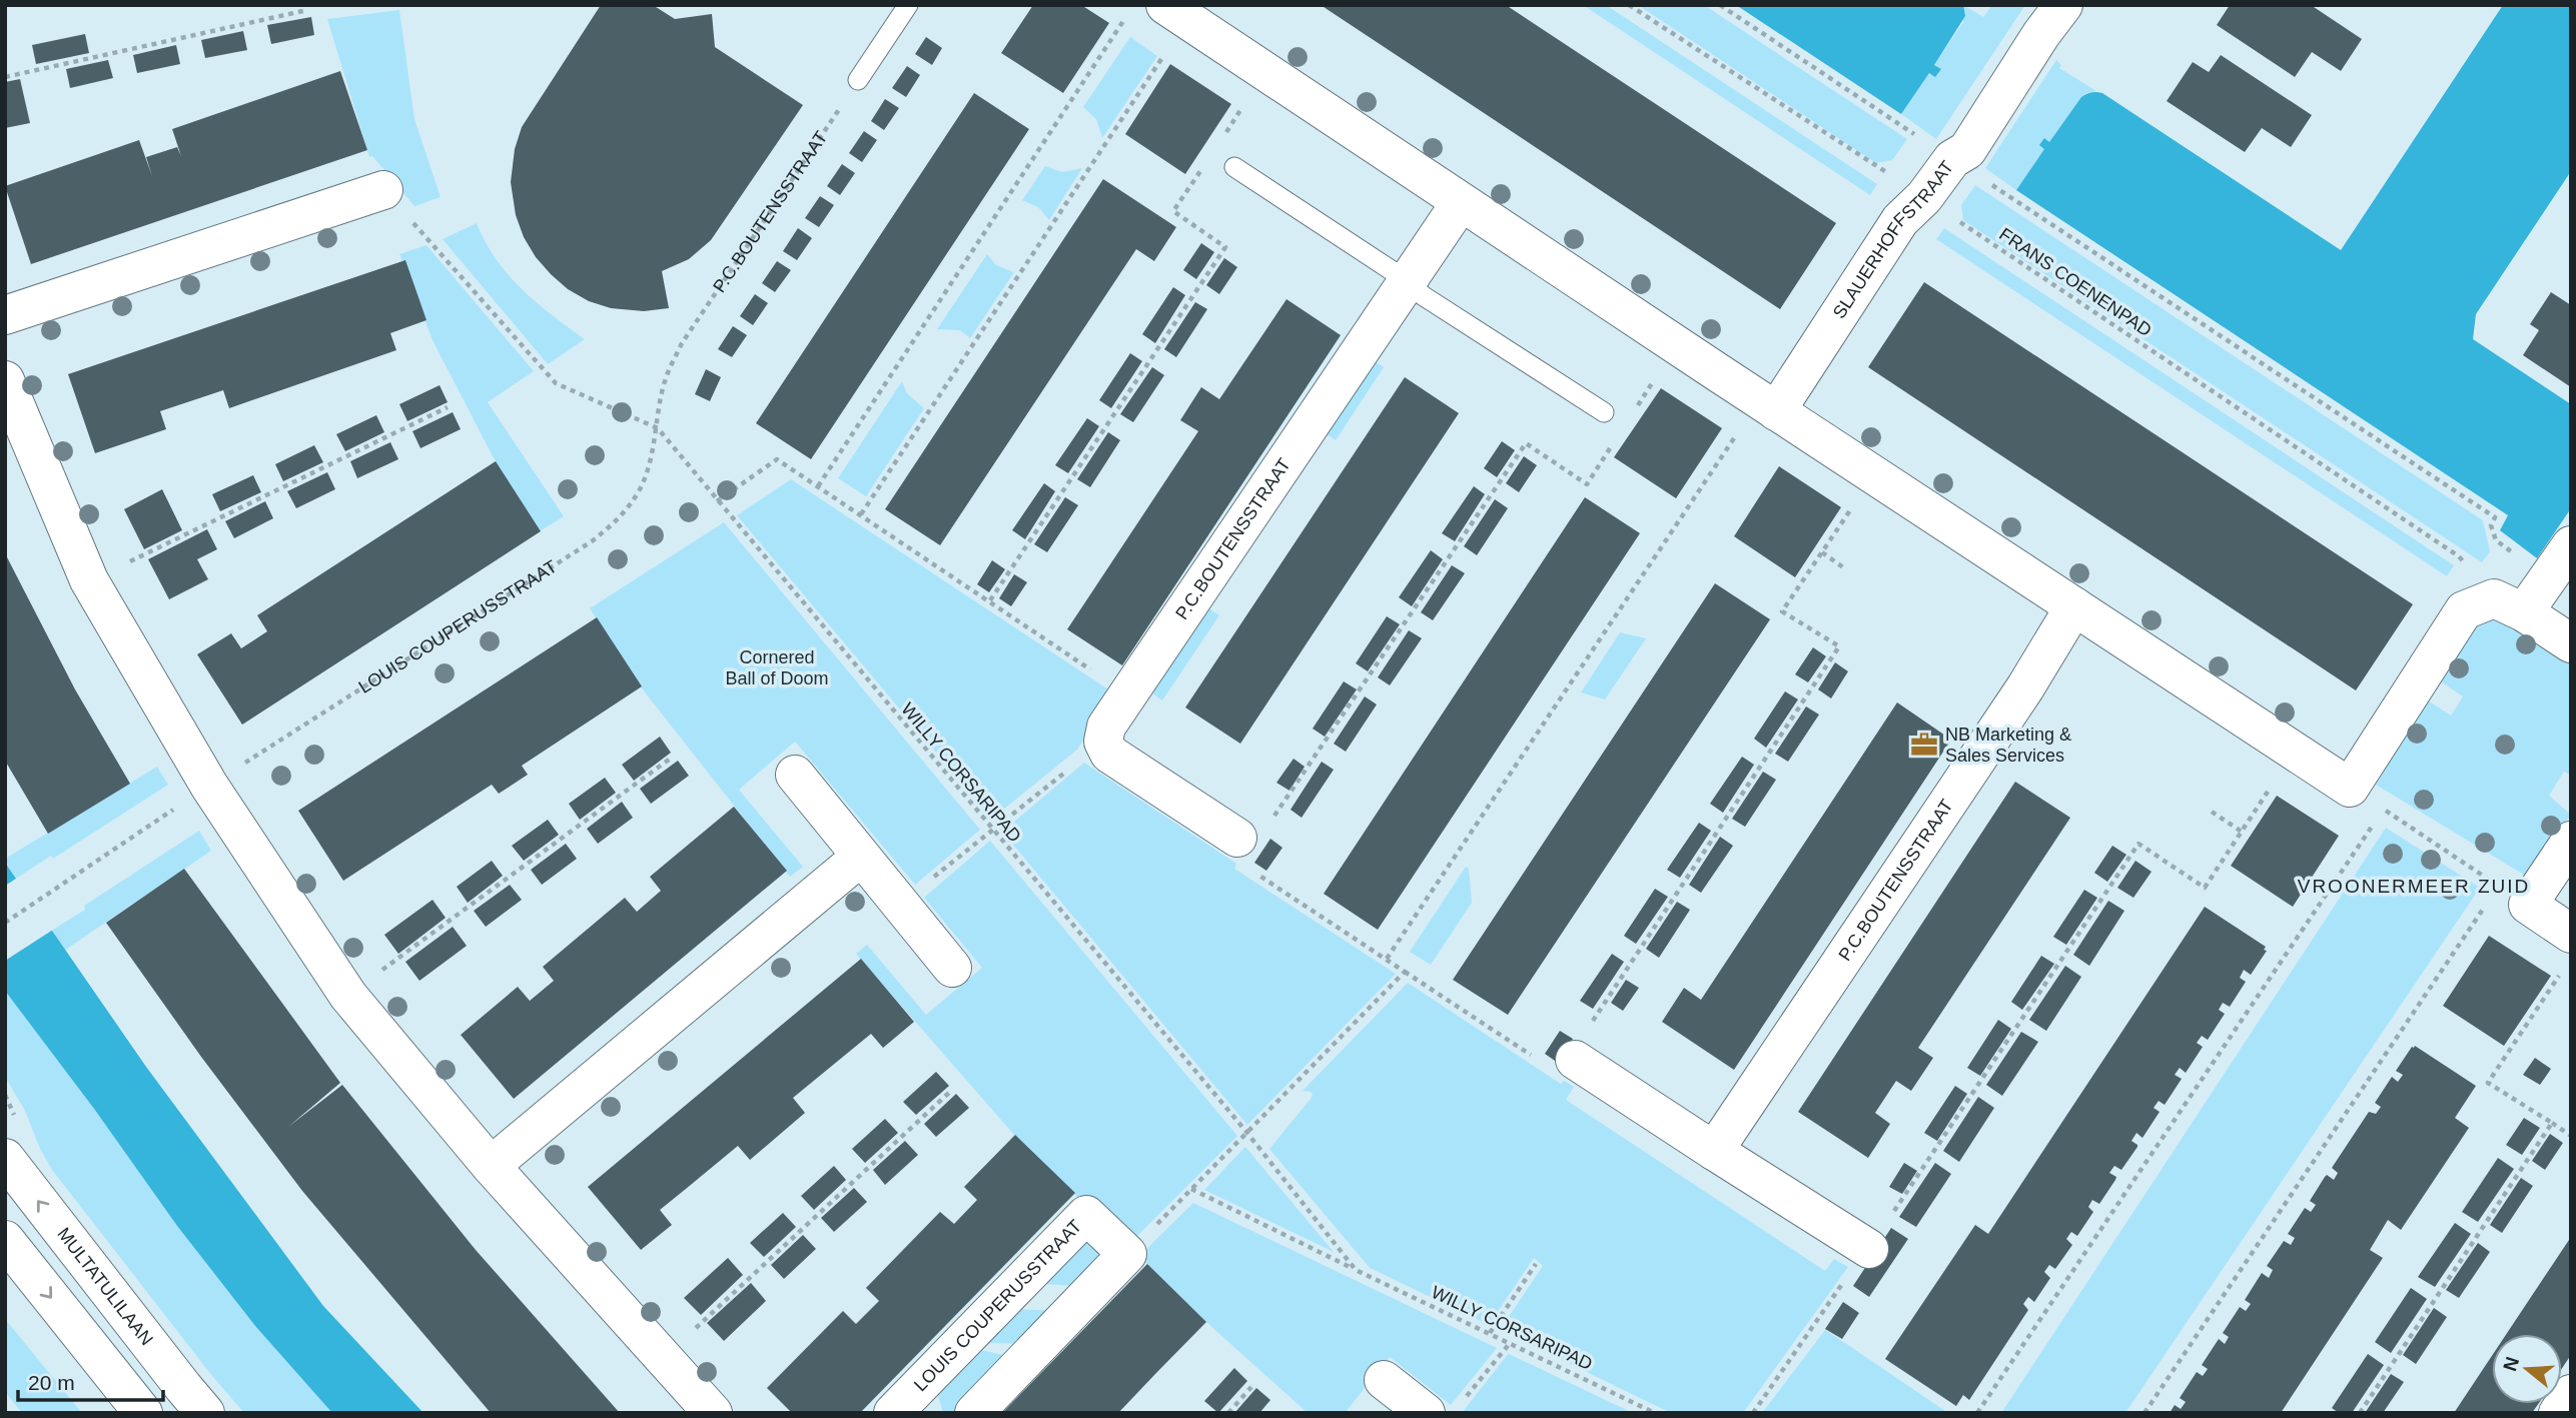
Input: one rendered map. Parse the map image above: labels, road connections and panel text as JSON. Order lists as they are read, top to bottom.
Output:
{
  "streets": {
    "street": [
      "P.C.BOUTENSSTRAAT",
      "SLAUERHOFFSTRAAT",
      "LOUIS COUPERUSSTRAAT",
      "MULTATULILAAN"
    ],
    "path": ["FRANS COENENPAD", "WILLY CORSARIPAD"]
  },
  "crossings": [
    ["P.C.BOUTENSSTRAAT", "LOUIS COUPERUSSTRAAT"],
    ["P.C.BOUTENSSTRAAT", "WILLY CORSARIPAD"],
    ["SLAUERHOFFSTRAAT", "FRANS COENENPAD"],
    ["LOUIS COUPERUSSTRAAT", "WILLY CORSARIPAD"]
  ],
  "districts": ["VROONERMEER ZUID"],
  "parks": ["Cornered Ball of Doom"],
  "places": {
    "office": ["NB Marketing & Sales Services"]
  },
  "scale_bar": "20 m",
  "north": "left"
}
